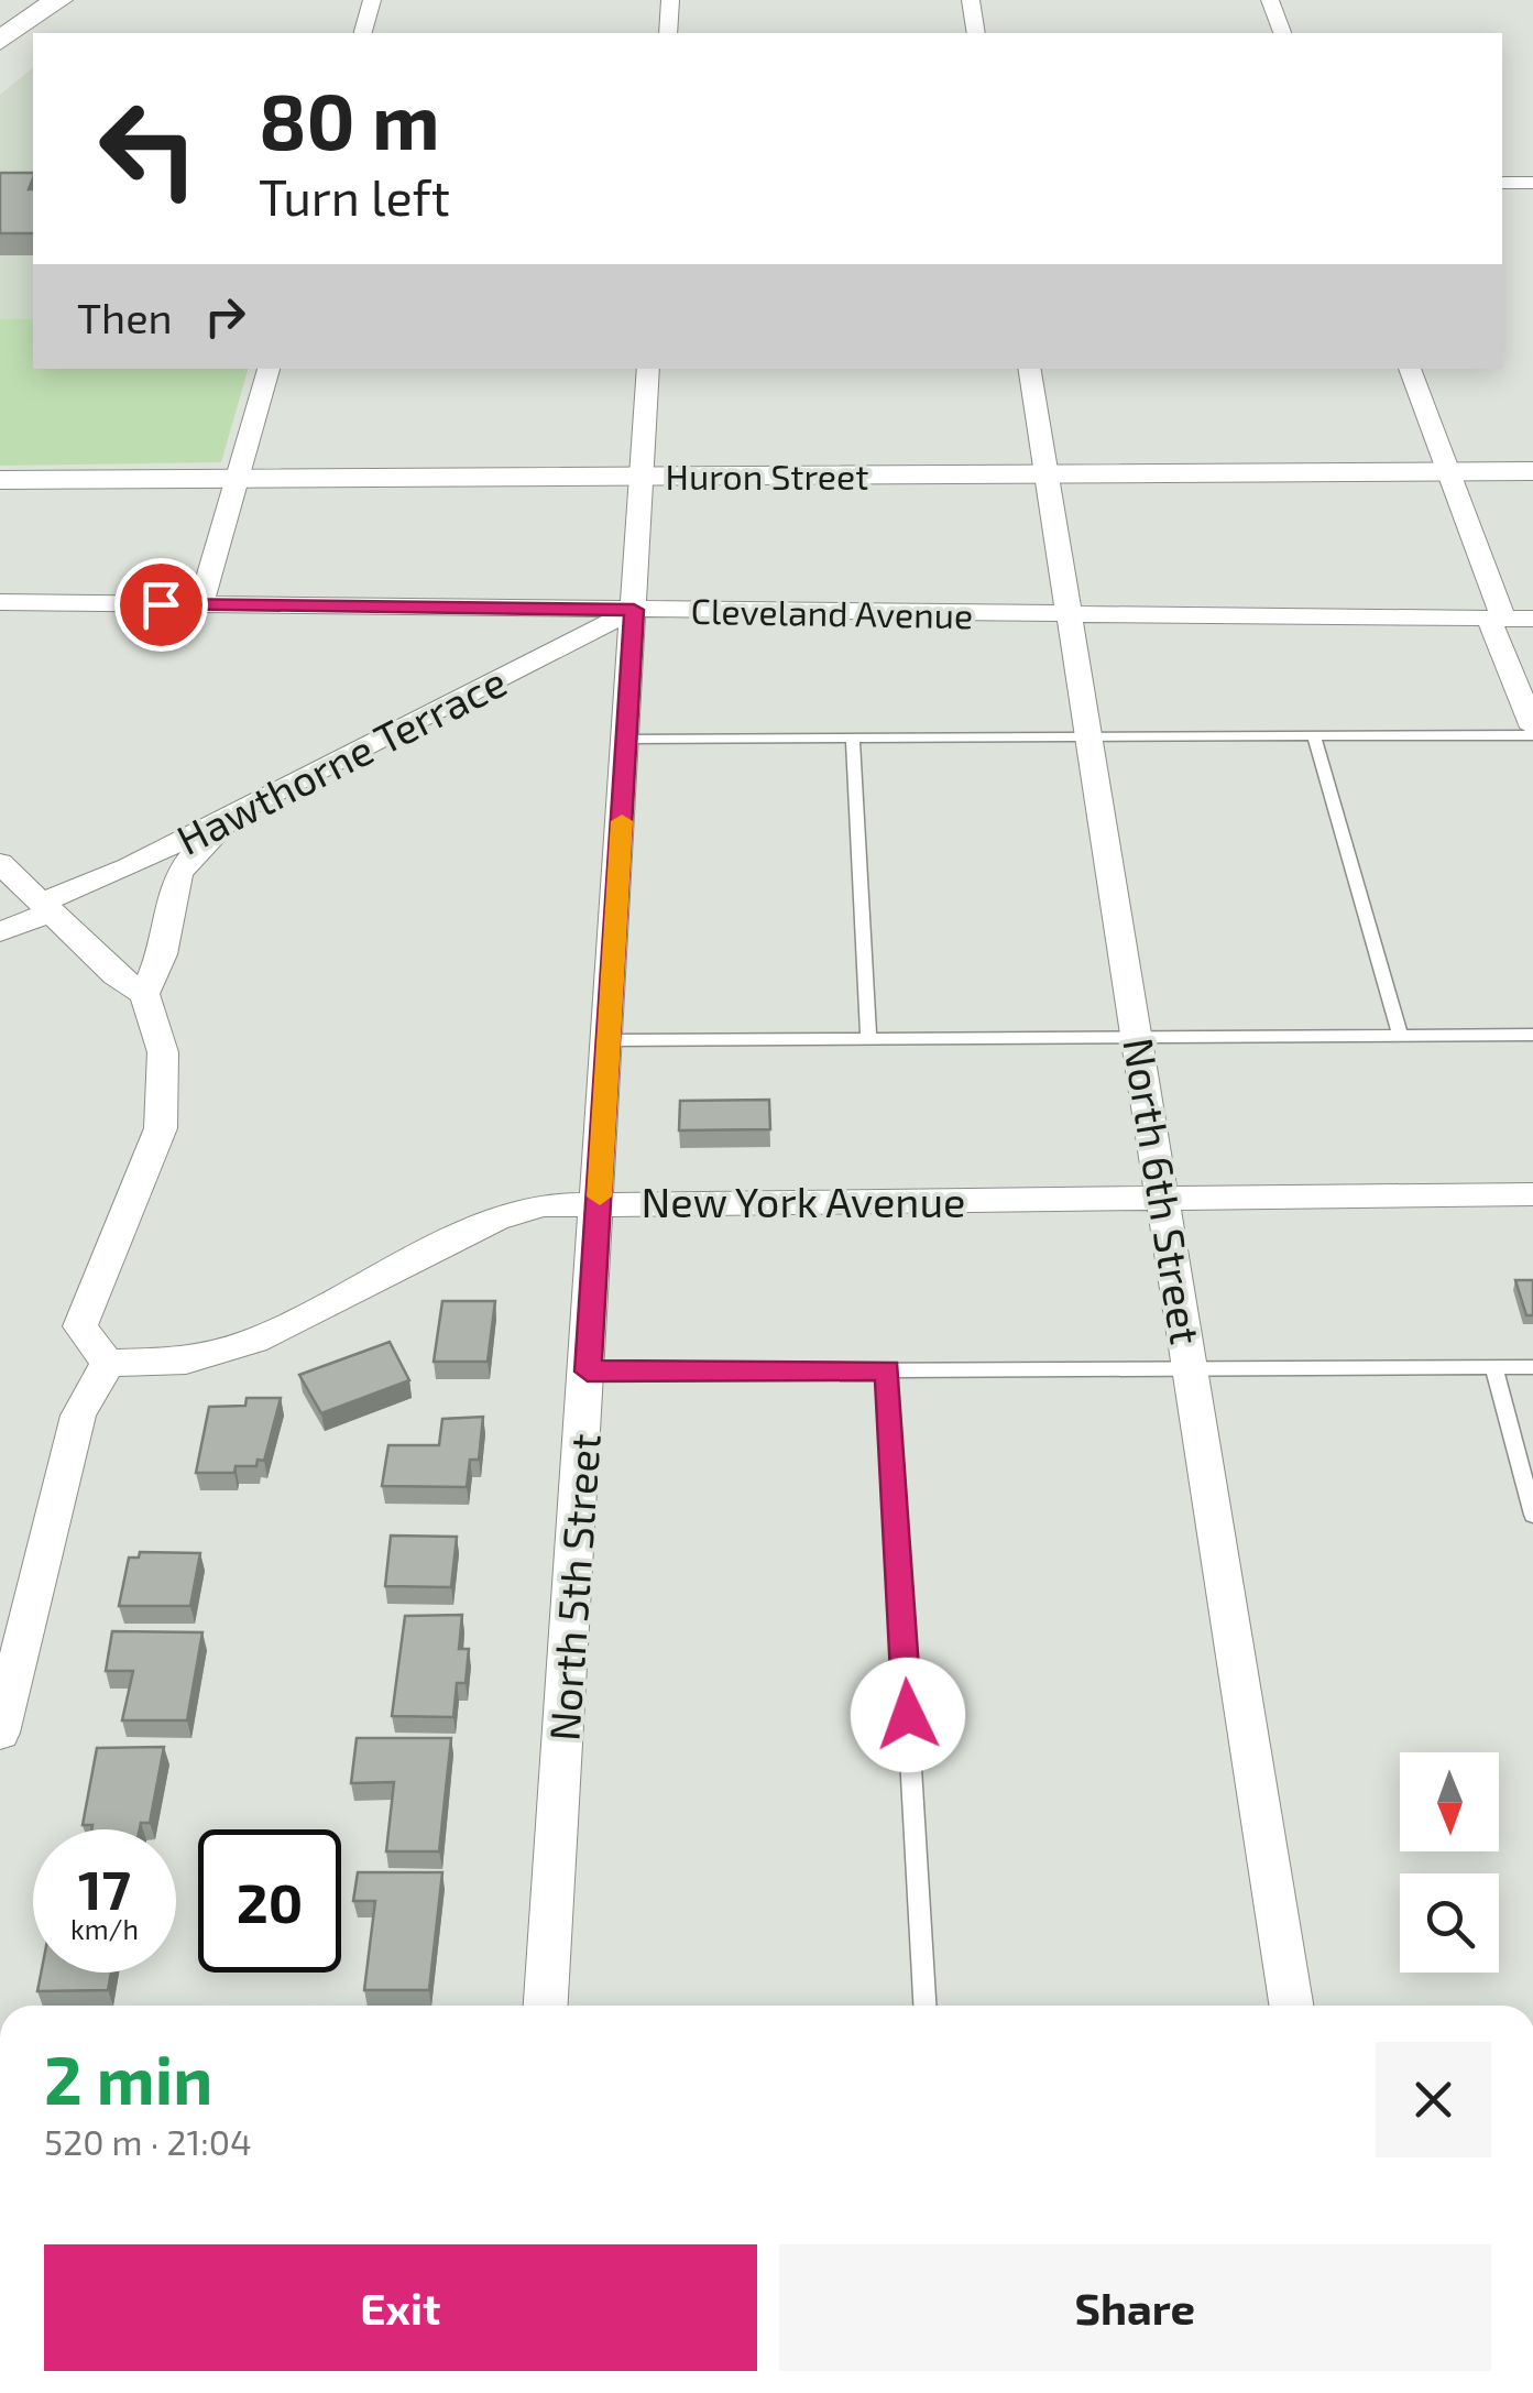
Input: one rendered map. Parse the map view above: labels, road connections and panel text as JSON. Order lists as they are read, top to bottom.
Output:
{
  "streets": {
    "street": [
      "Huron Street",
      "Cleveland Avenue",
      "Hawthorne Terrace",
      "North 6th Street",
      "New York Avenue",
      "North 5th Street"
    ]
  },
  "crossings": [
    ["Huron Street", "North 6th Street"],
    ["Huron Street", "North 5th Street"],
    ["Cleveland Avenue", "Hawthorne Terrace"],
    ["Cleveland Avenue", "North 6th Street"],
    ["Cleveland Avenue", "North 5th Street"],
    ["Hawthorne Terrace", "North 5th Street"],
    ["North 6th Street", "New York Avenue"],
    ["New York Avenue", "North 5th Street"]
  ],
  "north": "bottom",
  "page": {
    "turn": ["80 m", "Turn left"],
    "then": "Then",
    "speed": "17 km/h",
    "limit": "20",
    "heading": ["2 min", "520 m · 21:04"],
    "buttons": ["Exit", "Share"]
  }
}
